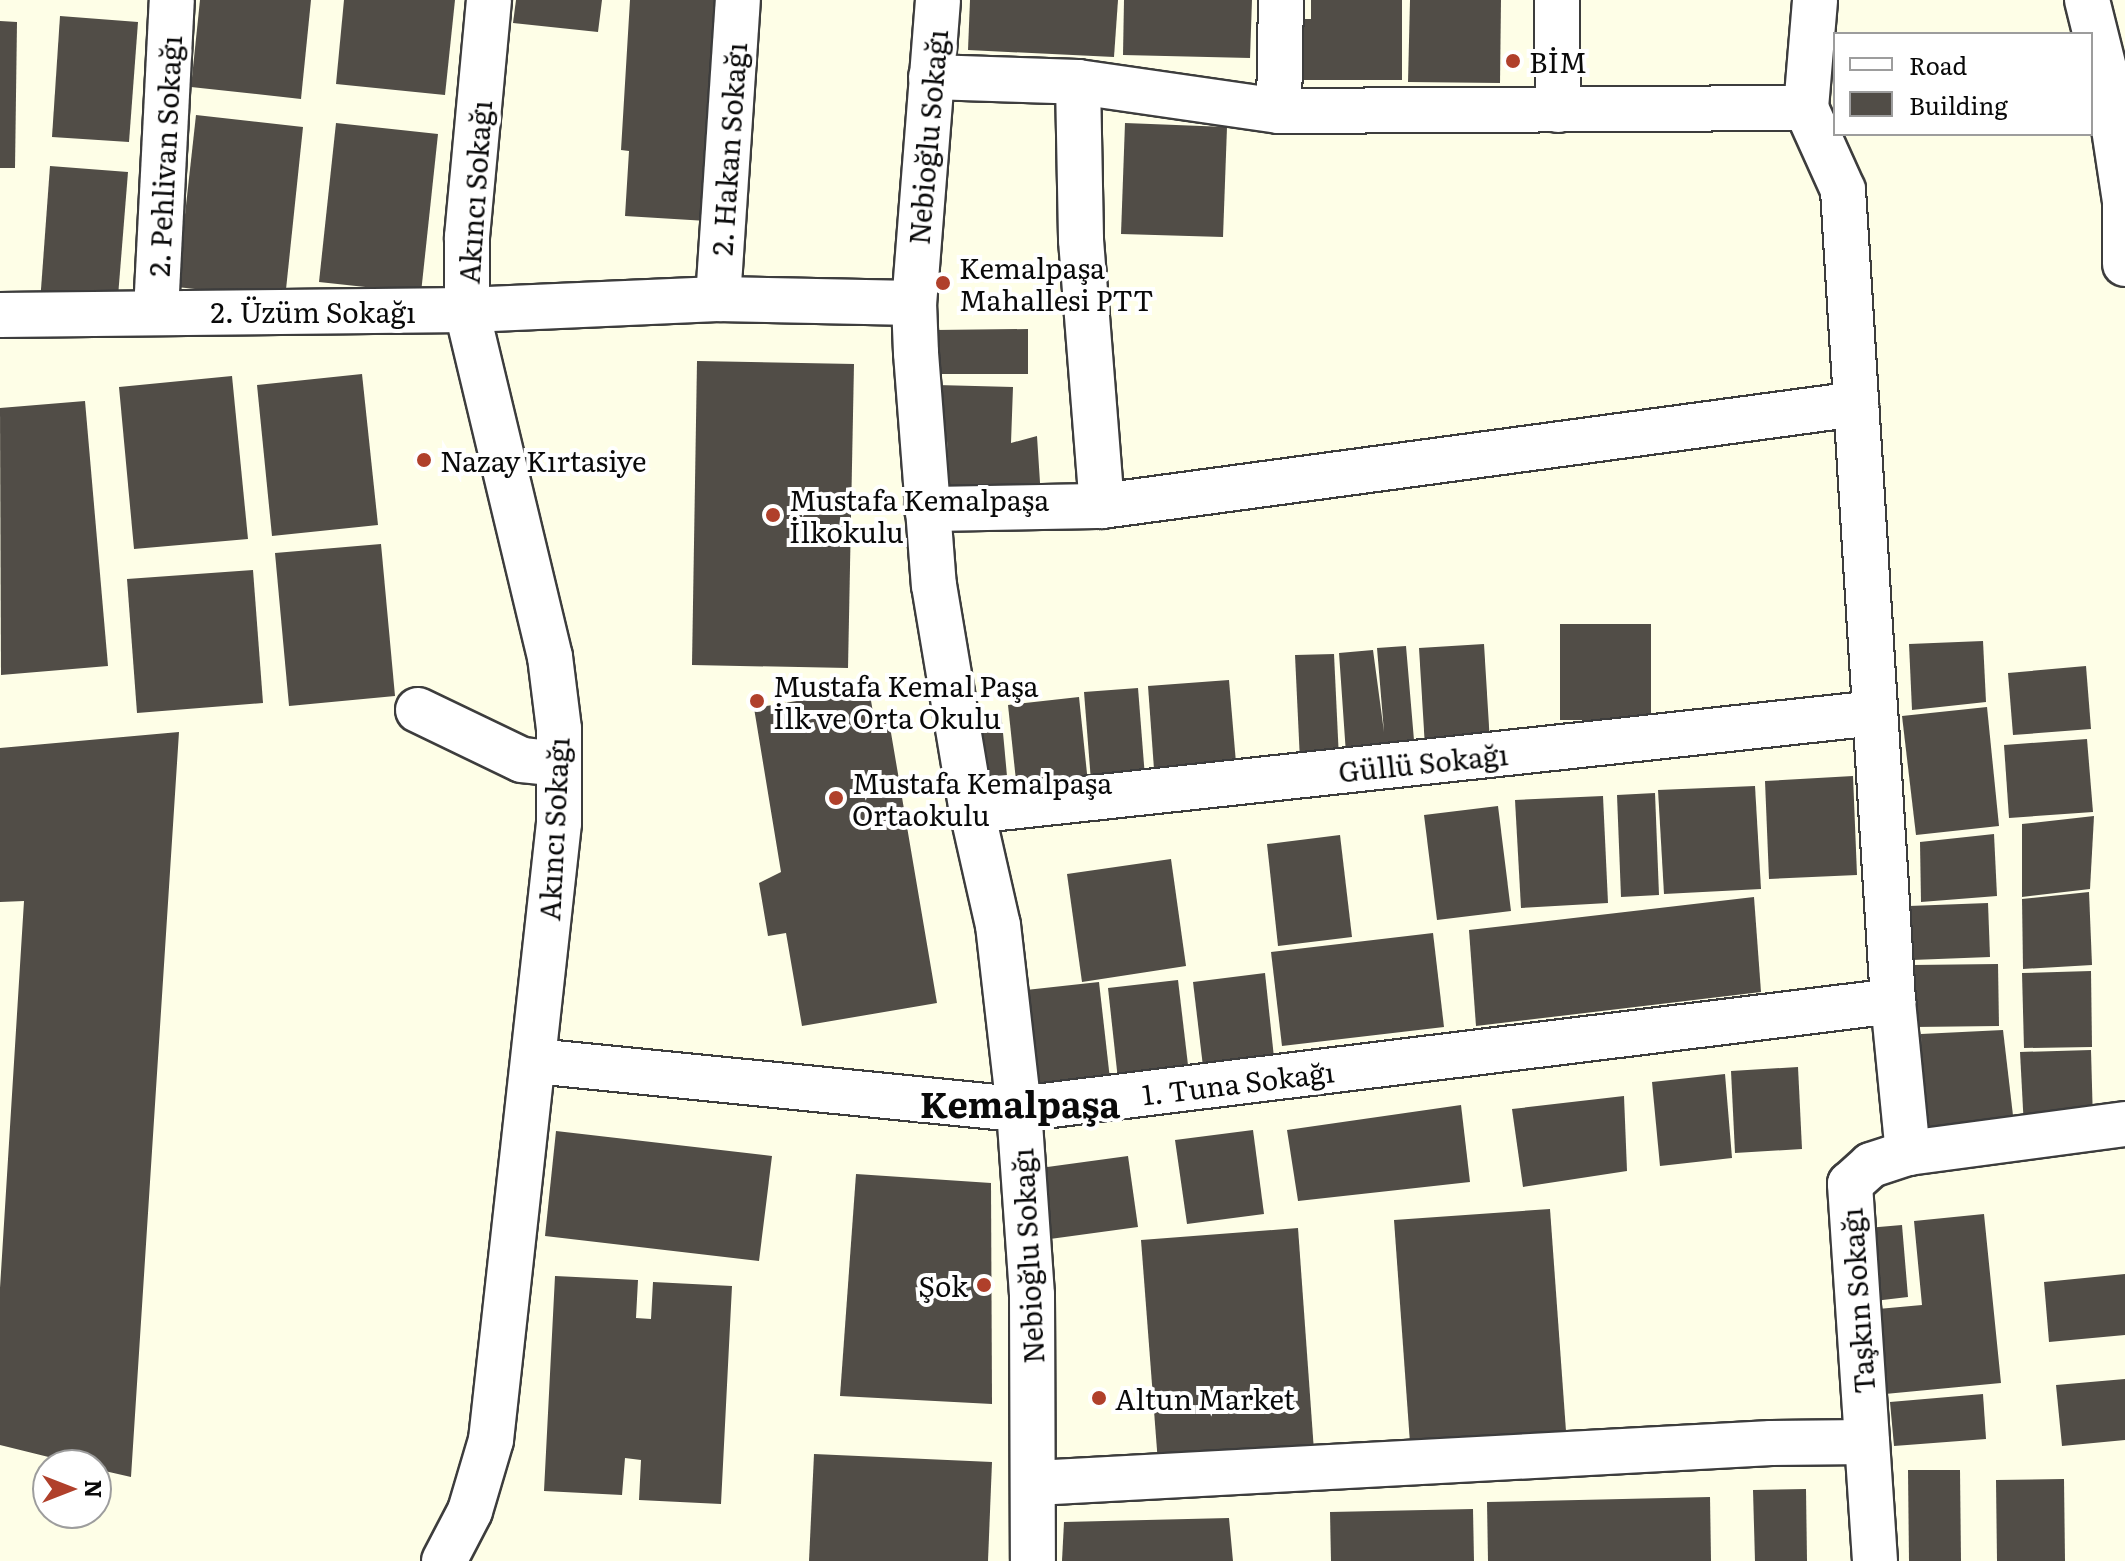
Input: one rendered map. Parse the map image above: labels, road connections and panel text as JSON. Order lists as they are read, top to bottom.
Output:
{
  "streets": {
    "street": [
      "Nebioğlu Sokağı",
      "2. Hakan Sokağı",
      "2. Pehlivan Sokağı",
      "Akıncı Sokağı",
      "2. Üzüm Sokağı",
      "Güllü Sokağı",
      "1. Tuna Sokağı",
      "Taşkın Sokağı"
    ]
  },
  "crossings": [
    ["Nebioğlu Sokağı", "2. Üzüm Sokağı"],
    ["Nebioğlu Sokağı", "Güllü Sokağı"],
    ["Nebioğlu Sokağı", "1. Tuna Sokağı"],
    ["2. Hakan Sokağı", "2. Üzüm Sokağı"],
    ["2. Pehlivan Sokağı", "2. Üzüm Sokağı"],
    ["Akıncı Sokağı", "2. Üzüm Sokağı"],
    ["Akıncı Sokağı", "1. Tuna Sokağı"]
  ],
  "districts": ["Kemalpaşa"],
  "places": [
    "BİM",
    "Kemalpaşa Mahallesi PTT",
    "Nazay Kırtasiye",
    "Mustafa Kemalpaşa İlkokulu",
    "Mustafa Kemal Paşa İlk ve Orta Okulu",
    "Mustafa Kemalpaşa Ortaokulu",
    "Şok",
    "Altun Market"
  ],
  "legend": ["Road", "Building"],
  "north": "right"
}
